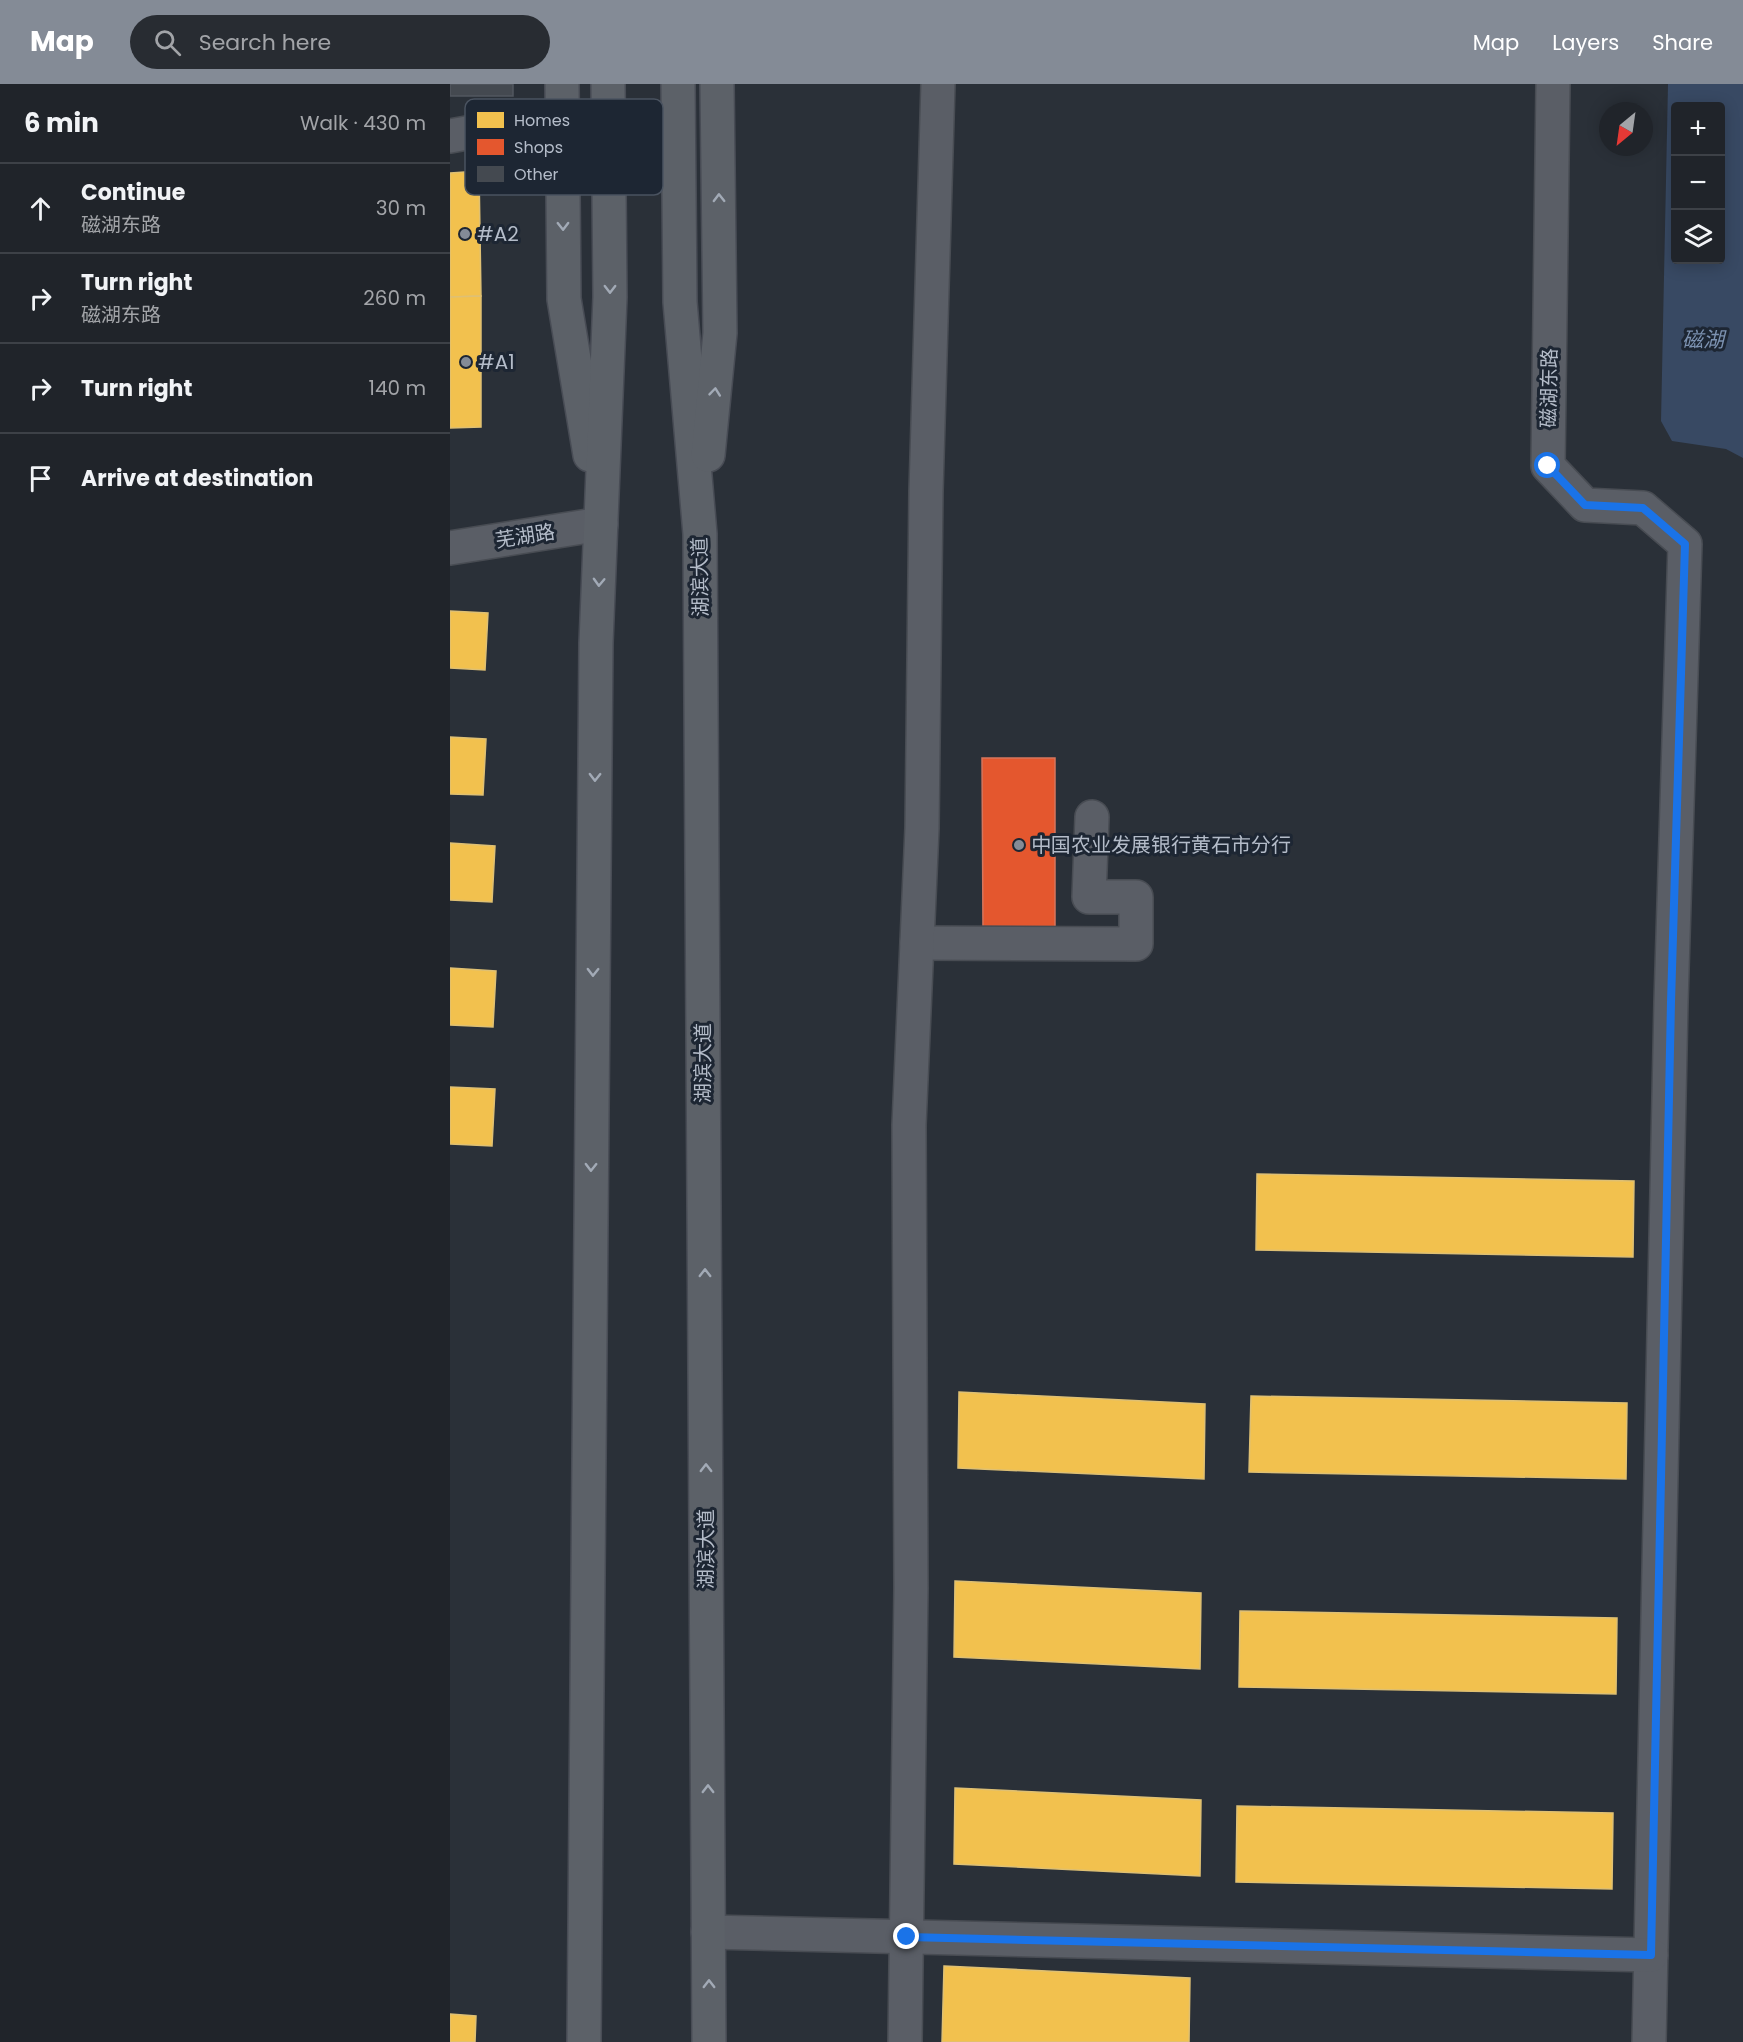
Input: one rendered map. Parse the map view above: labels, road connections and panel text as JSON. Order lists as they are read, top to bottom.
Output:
{
  "streets": {
    "main road": ["湖滨大道"],
    "street": ["磁湖东路", "芜湖路"]
  },
  "water": ["磁湖"],
  "places": ["#A2", "#A1", "中国农业发展银行黄石市分行"],
  "legend": ["Homes", "Shops", "Other"],
  "north": "bottom left",
  "page": {
    "header": "Map",
    "search": "Search here",
    "nav": ["Map", "Layers", "Share"],
    "heading": ["6 min", "Walk · 430 m"],
    "map_buttons": ["+", "−"],
    "list": [
      ["Continue", "磁湖东路", "30 m"],
      ["Turn right", "磁湖东路", "260 m"],
      ["Turn right", "140 m"],
      "Arrive at destination"
    ]
  }
}
